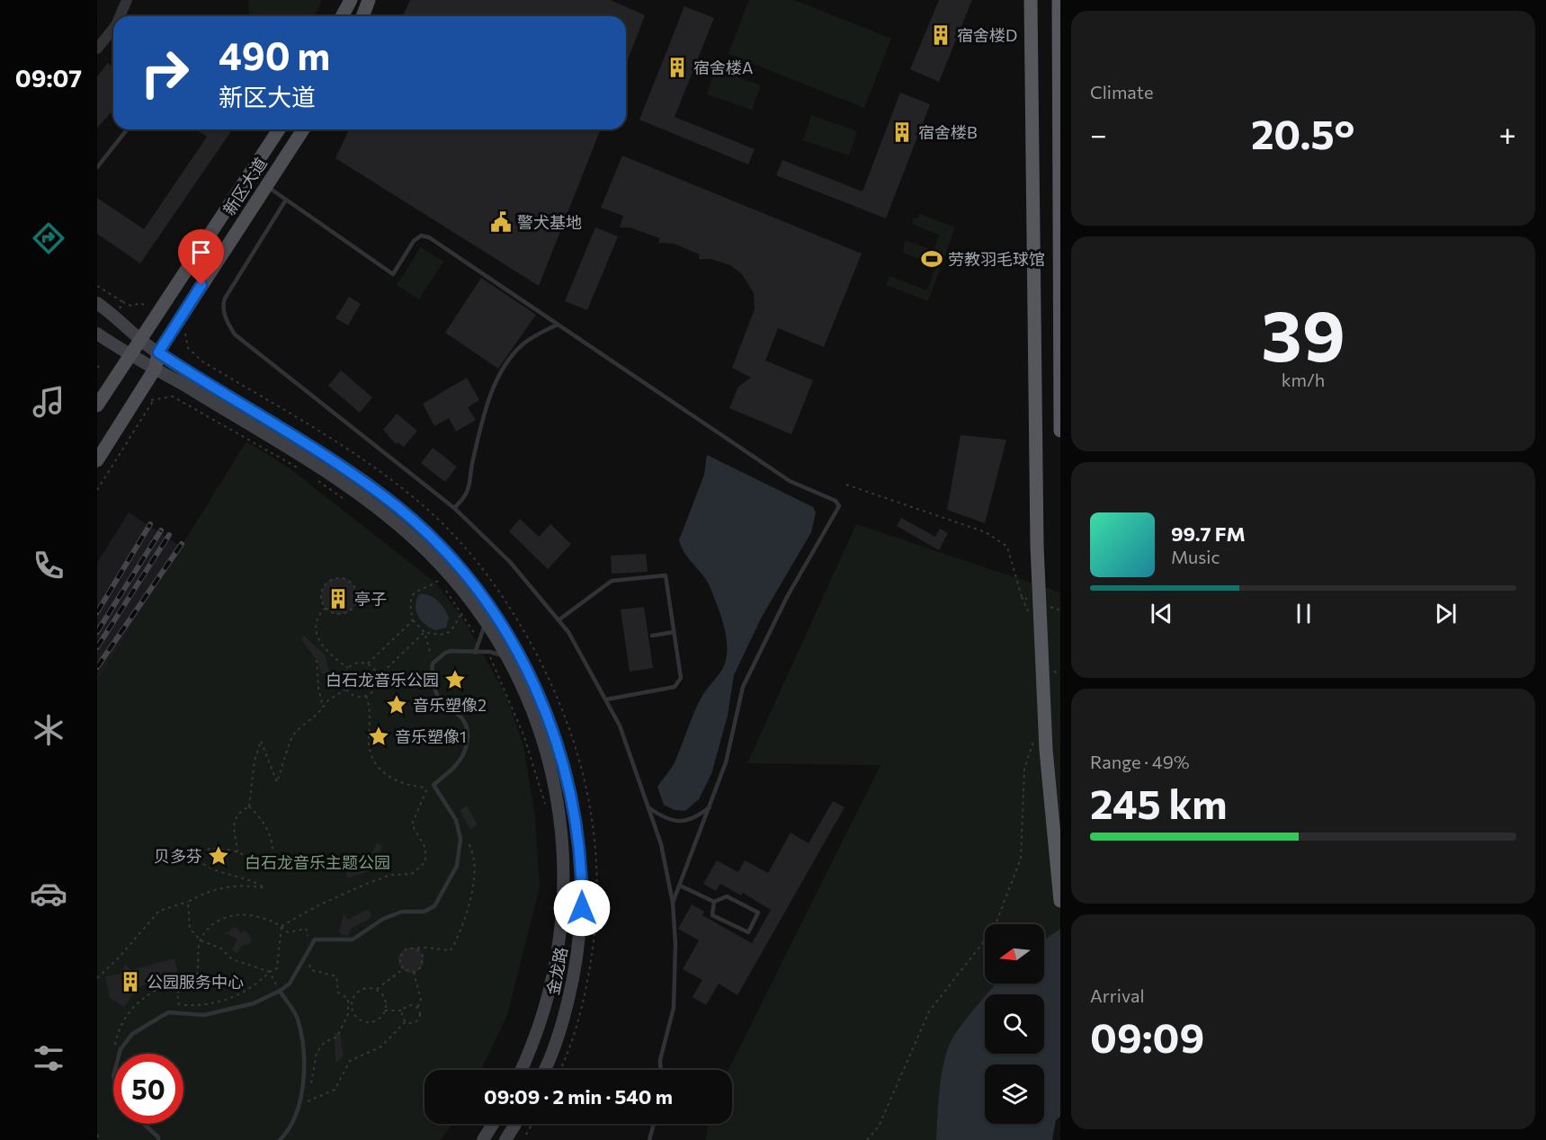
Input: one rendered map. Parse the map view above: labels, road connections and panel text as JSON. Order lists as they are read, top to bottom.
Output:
{
  "streets": {
    "main road": ["新区大道", "金龙路"]
  },
  "crossings": [
    ["新区大道", "金龙路"]
  ],
  "parks": ["白石龙音乐主题公园"],
  "places": {
    "building": [
      "宿舍楼D",
      "宿舍楼A",
      "宿舍楼B",
      "亭子",
      "公园服务中心"
    ],
    "public building": ["警犬基地"],
    "sports": ["劳教羽毛球馆"],
    "place": [
      "白石龙音乐公园",
      "音乐塑像2",
      "音乐塑像1",
      "贝多芬"
    ]
  },
  "north": "left",
  "page": {
    "tabs": "09:07",
    "tile": [
      "Climate",
      ["39", "km/h"],
      ["Range · 49%", "245 km"],
      ["Arrival", "09:09"]
    ],
    "turn": ["490 m", "新区大道"],
    "heat": ["−", "20.5°", "+"],
    "song": ["99.7 FM", "Music"],
    "limit": "50",
    "trip": "09:09 · 2 min · 540 m"
  }
}
